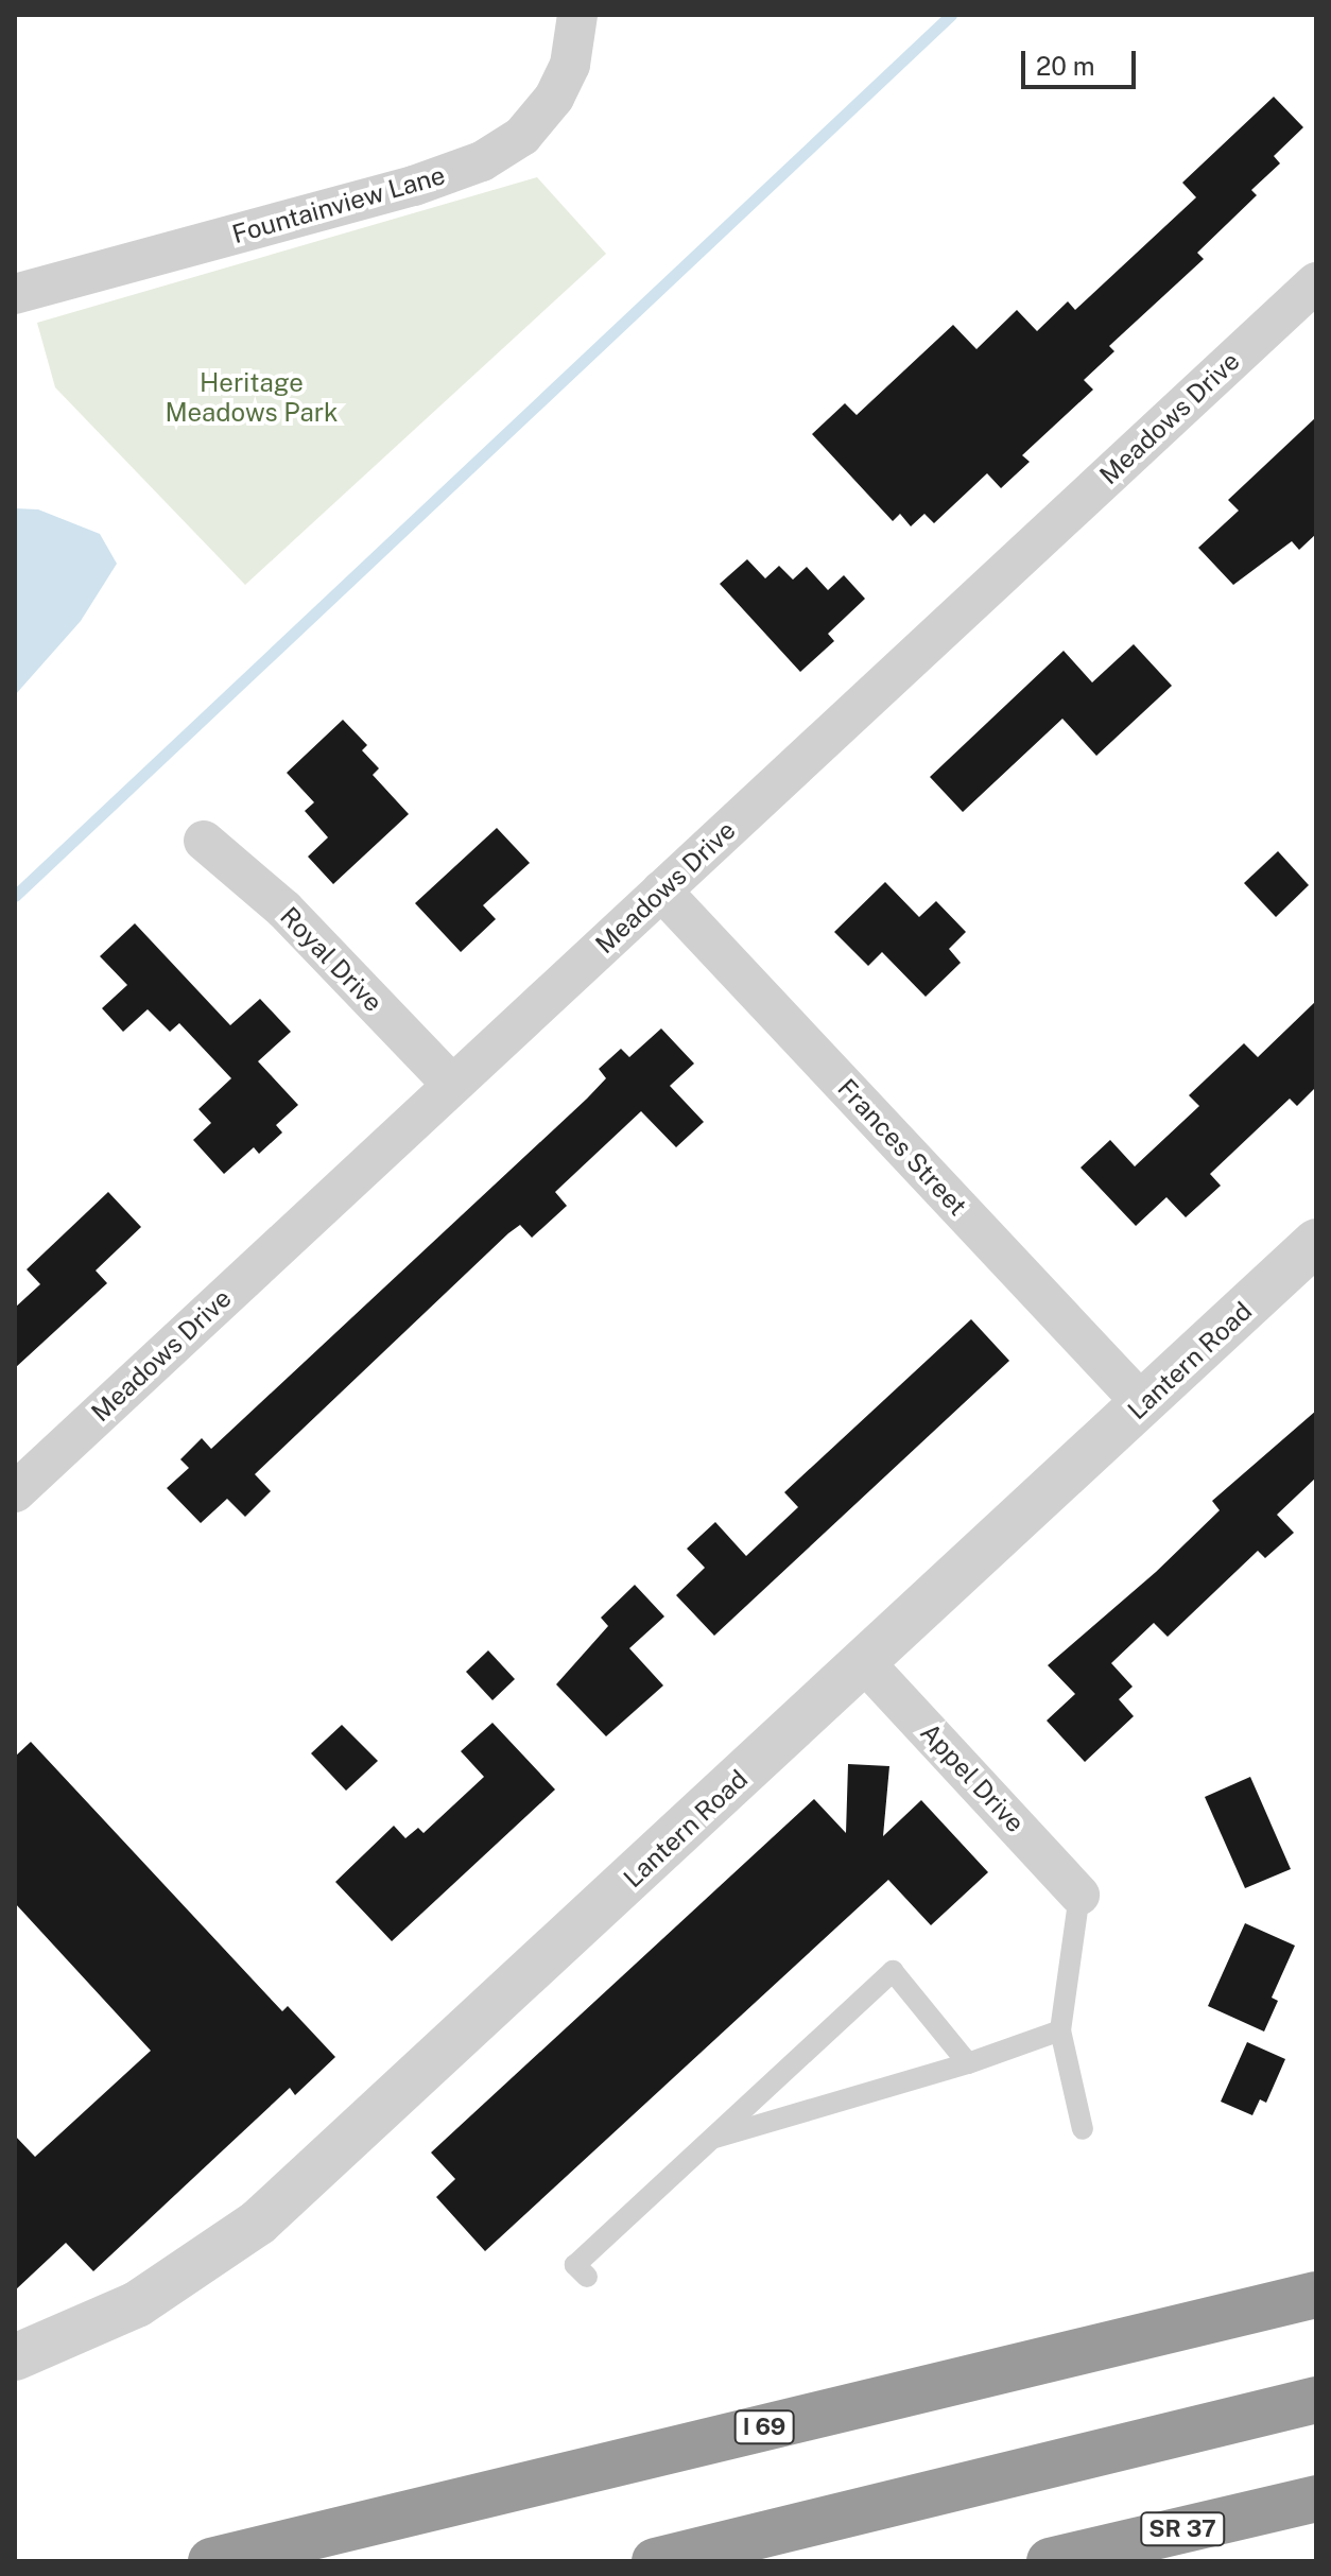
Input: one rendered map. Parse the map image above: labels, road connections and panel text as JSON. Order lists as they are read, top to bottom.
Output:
{
  "streets": {
    "highway": ["I 69", "SR 37"],
    "street": [
      "Fountainview Lane",
      "Meadows Drive",
      "Royal Drive",
      "Frances Street",
      "Lantern Road",
      "Appel Drive"
    ]
  },
  "crossings": [
    ["Meadows Drive", "Royal Drive"],
    ["Meadows Drive", "Frances Street"],
    ["Frances Street", "Lantern Road"],
    ["Lantern Road", "Appel Drive"]
  ],
  "parks": ["Heritage Meadows Park"],
  "scale_bar": "20 m"
}
